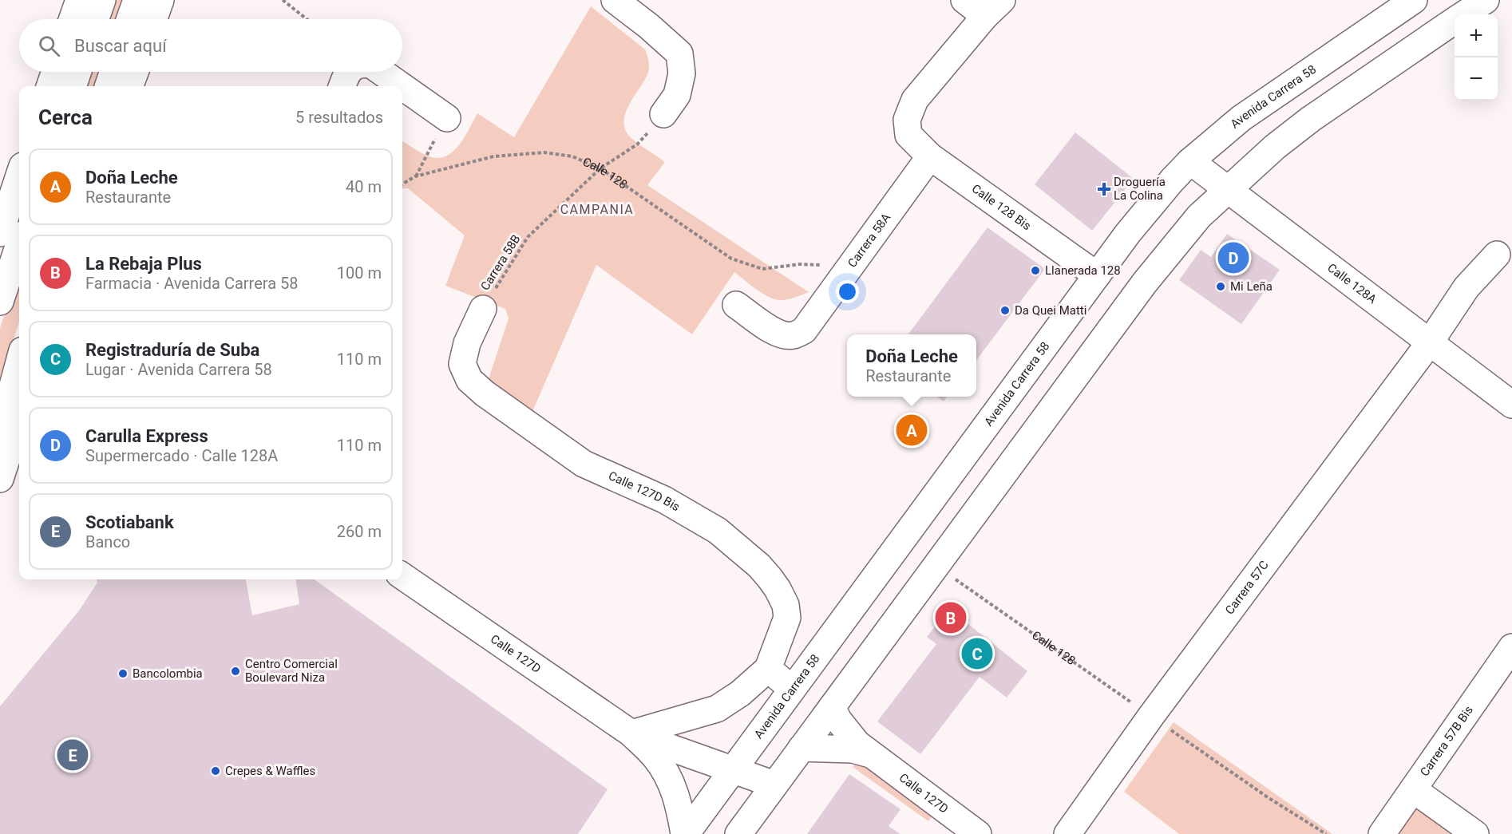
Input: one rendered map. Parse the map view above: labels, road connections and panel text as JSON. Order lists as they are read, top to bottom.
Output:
{
  "streets": {
    "street": [
      "Avenida Carrera 58",
      "Calle 128 Bis",
      "Carrera 58A",
      "Calle 128A",
      "Calle 127D Bis",
      "Carrera 57C",
      "Calle 127D",
      "Carrera 57B Bis"
    ],
    "path": ["Calle 128", "Carrera 58B"]
  },
  "crossings": [
    ["Avenida Carrera 58", "Calle 128 Bis"],
    ["Avenida Carrera 58", "Calle 128A"],
    ["Avenida Carrera 58", "Calle 127D"],
    ["Calle 128", "Carrera 58A"],
    ["Calle 128", "Carrera 58B"],
    ["Calle 128", "Carrera 57C"],
    ["Calle 128 Bis", "Carrera 58A"],
    ["Carrera 58B", "Calle 127D Bis"],
    ["Calle 128A", "Carrera 57C"]
  ],
  "districts": ["CAMPANIA"],
  "places": {
    "health": ["Droguería La Colina"],
    "other": [
      "Llanerada 128",
      "Mi Leña",
      "Da Quei Matti",
      "Centro Comercial Boulevard Niza",
      "Bancolombia",
      "Crepes & Waffles"
    ]
  },
  "page": {
    "map_buttons": ["+", "−"],
    "search": "Buscar aquí",
    "heading": ["Cerca", "5 resultados"],
    "list": [
      {
        "mark": "A",
        "name": "Doña Leche",
        "note": "Restaurante",
        "value": "40 m"
      },
      {
        "mark": "B",
        "name": "La Rebaja Plus",
        "note": "Farmacia · Avenida Carrera 58",
        "value": "100 m"
      },
      {
        "mark": "C",
        "name": "Registraduría de Suba",
        "note": "Lugar · Avenida Carrera 58",
        "value": "110 m"
      },
      {
        "mark": "D",
        "name": "Carulla Express",
        "note": "Supermercado · Calle 128A",
        "value": "110 m"
      },
      {
        "mark": "E",
        "name": "Scotiabank",
        "note": "Banco",
        "value": "260 m"
      }
    ],
    "pins": [
      "D",
      "A",
      "B",
      "C",
      "E"
    ],
    "popup": ["Doña Leche", "Restaurante"]
  }
}
